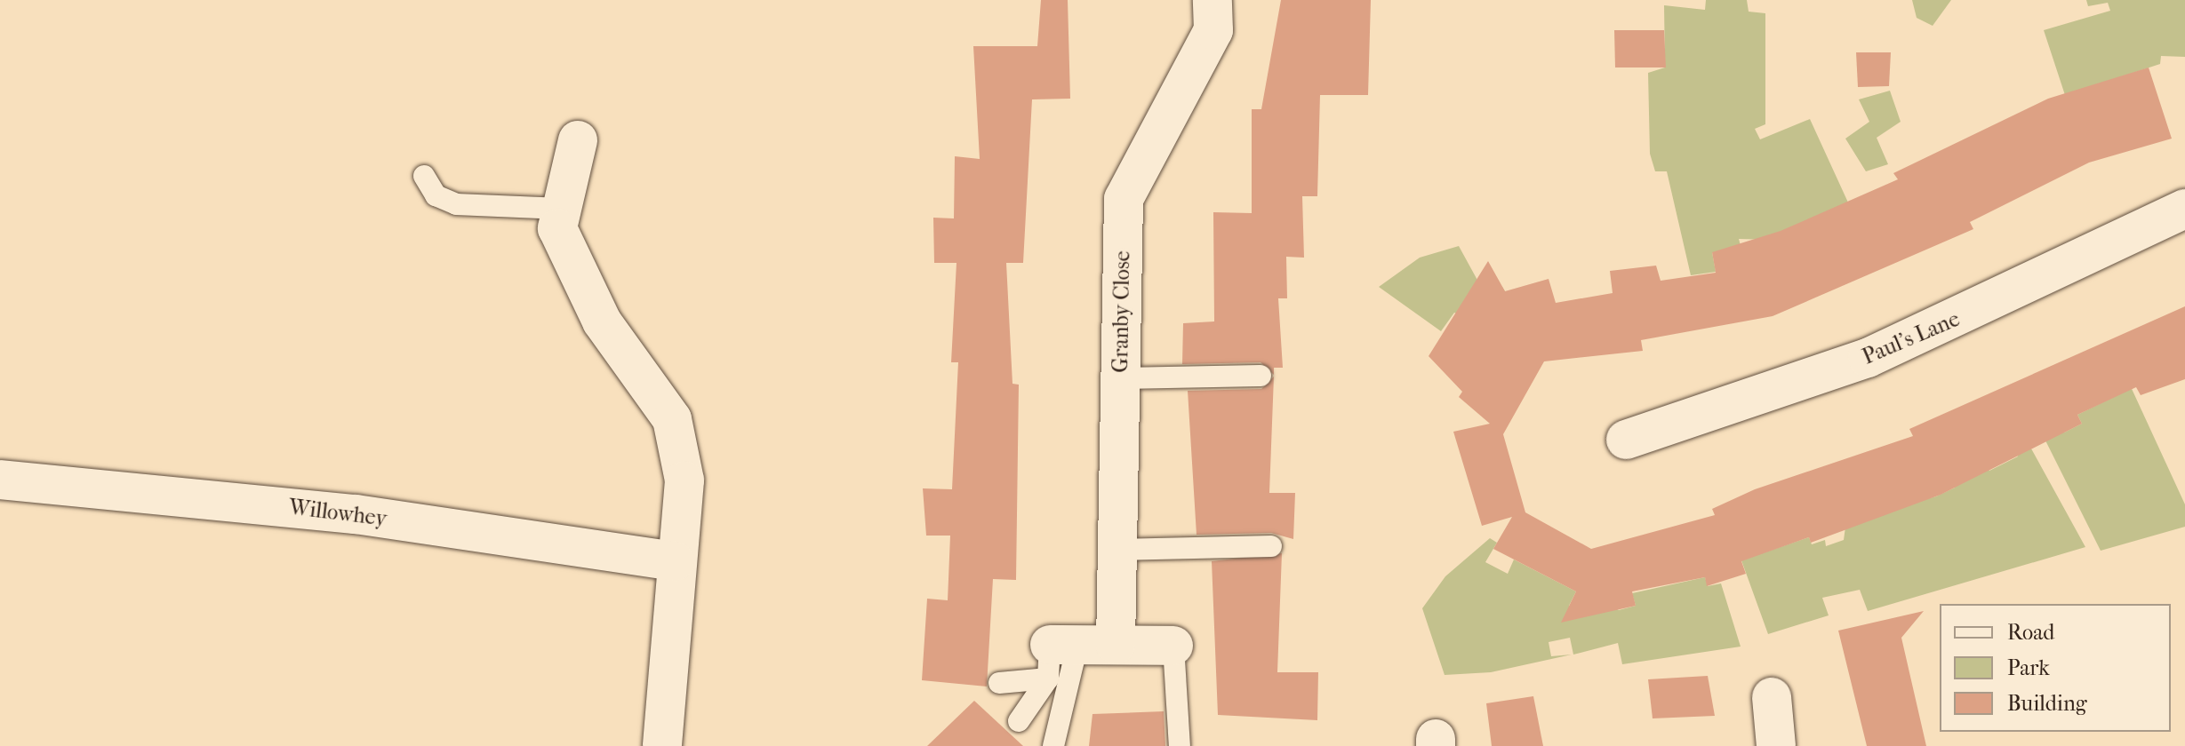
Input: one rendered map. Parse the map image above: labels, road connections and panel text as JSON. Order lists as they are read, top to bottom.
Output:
{
  "streets": {
    "street": ["Granby Close", "Paul's Lane", "Willowhey"]
  },
  "legend": ["Road", "Park", "Building"]
}
